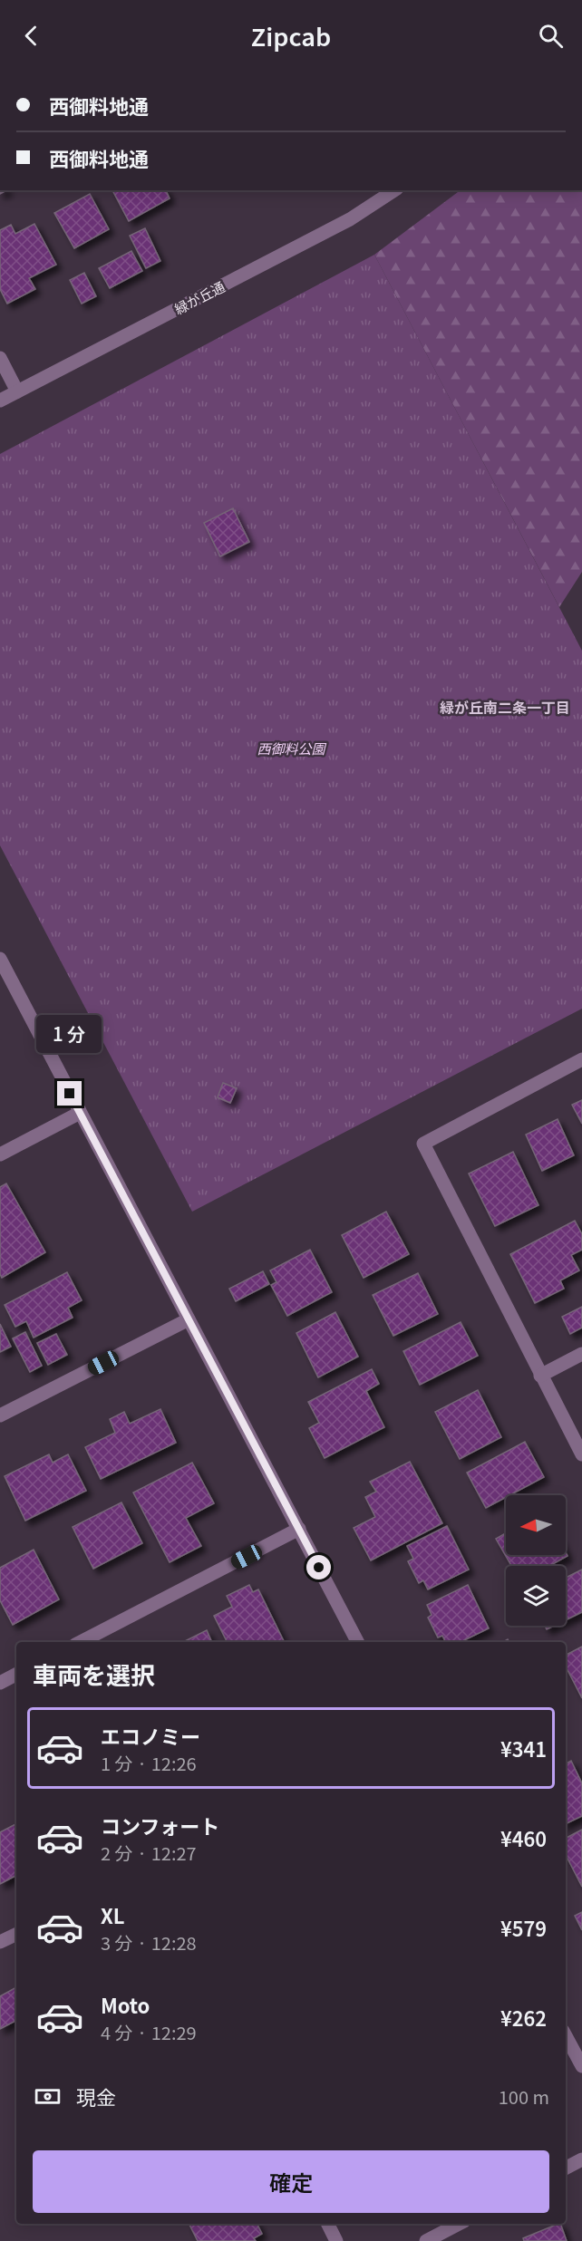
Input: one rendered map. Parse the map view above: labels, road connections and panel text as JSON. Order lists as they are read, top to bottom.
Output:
{
  "streets": {
    "street": ["緑が丘通"]
  },
  "districts": ["緑が丘南二条一丁目"],
  "parks": ["西御料公園"],
  "north": "left",
  "page": {
    "header": "Zipcab",
    "banner": ["西御料地通", "西御料地通"],
    "bubble": "1 分",
    "heading": "車両を選択",
    "list": [
      {
        "name": "エコノミー",
        "note": "1 分 · 12:26",
        "value": "¥341"
      },
      {
        "name": "コンフォート",
        "note": "2 分 · 12:27",
        "value": "¥460"
      },
      {
        "name": "XL",
        "note": "3 分 · 12:28",
        "value": "¥579"
      },
      {
        "name": "Moto",
        "note": "4 分 · 12:29",
        "value": "¥262"
      }
    ],
    "pay": ["現金", "100 m"],
    "buttons": "確定"
  }
}
